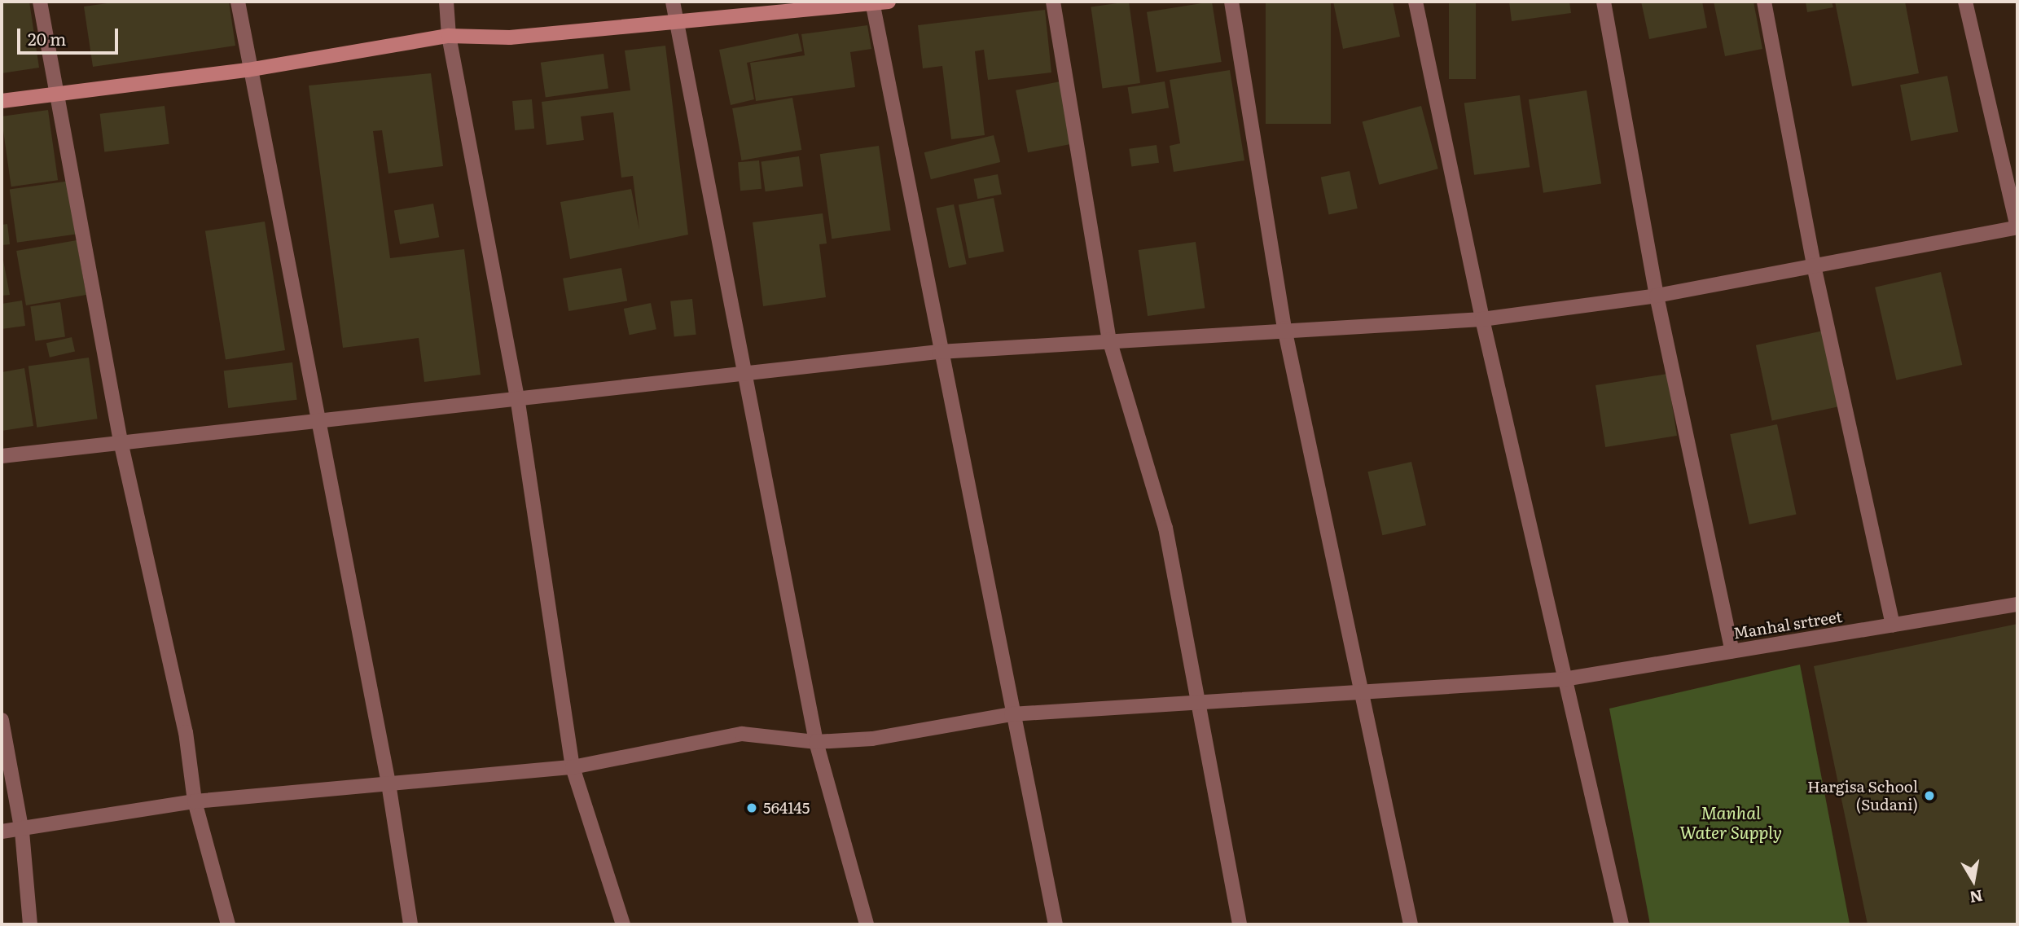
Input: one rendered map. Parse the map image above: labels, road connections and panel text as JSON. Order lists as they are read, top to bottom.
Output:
{
  "streets": {
    "street": ["Manhal srtreet"]
  },
  "water": ["Manhal Water Supply"],
  "places": ["Hargisa School (Sudani)", "564145"],
  "scale_bar": "20 m",
  "north": "bottom"
}
